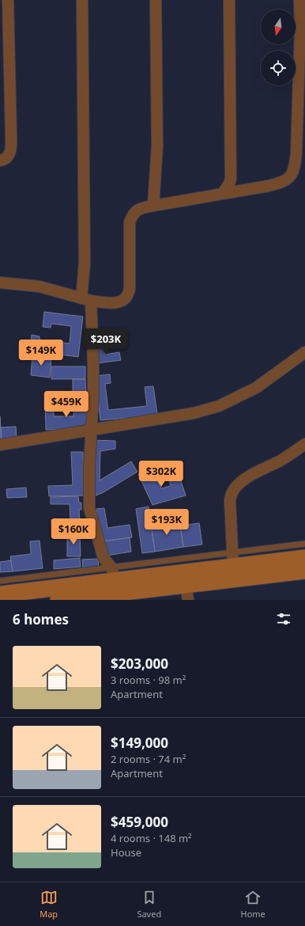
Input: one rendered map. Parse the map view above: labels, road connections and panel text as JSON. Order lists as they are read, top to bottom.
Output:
{
  "north": "bottom",
  "page": {
    "price": [
      "$203K",
      "$149K",
      "$459K",
      "$302K",
      "$193K",
      "$160K"
    ],
    "heading": "6 homes",
    "list": [
      {
        "name": "$203,000",
        "note": "3 rooms · 98 m² · Apartment"
      },
      {
        "name": "$149,000",
        "note": "2 rooms · 74 m² · Apartment"
      },
      {
        "name": "$459,000",
        "note": "4 rooms · 148 m² · House"
      }
    ],
    "tabs": ["Map", "Saved", "Home"]
  }
}
